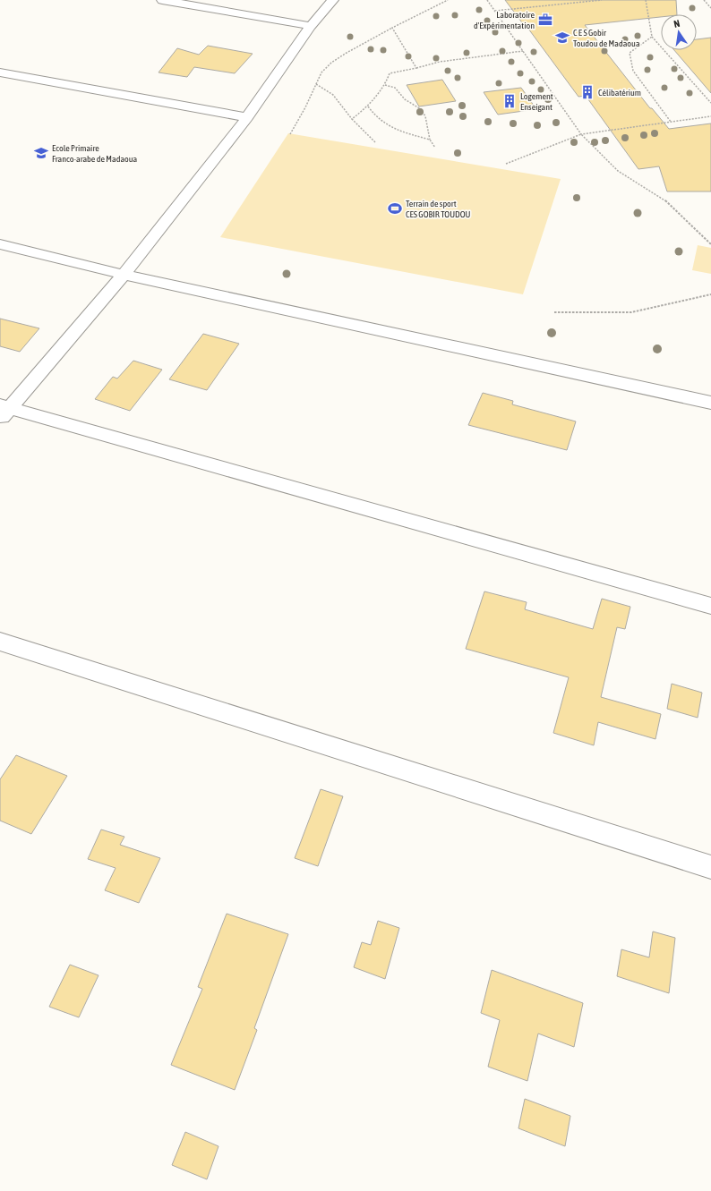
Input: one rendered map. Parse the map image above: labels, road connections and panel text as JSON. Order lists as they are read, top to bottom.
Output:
{
  "places": {
    "office": ["Laboratoire d'Expérimentation"],
    "school or university": ["C E S Gobir Toudou de Madaoua", "Ecole Primaire Franco-arabe de Madaoua"],
    "building": ["Célibatérium", "Logement Enseigant"],
    "sports": ["Terrain de sport CES GOBIR TOUDOU"]
  },
  "north": "top"
}
